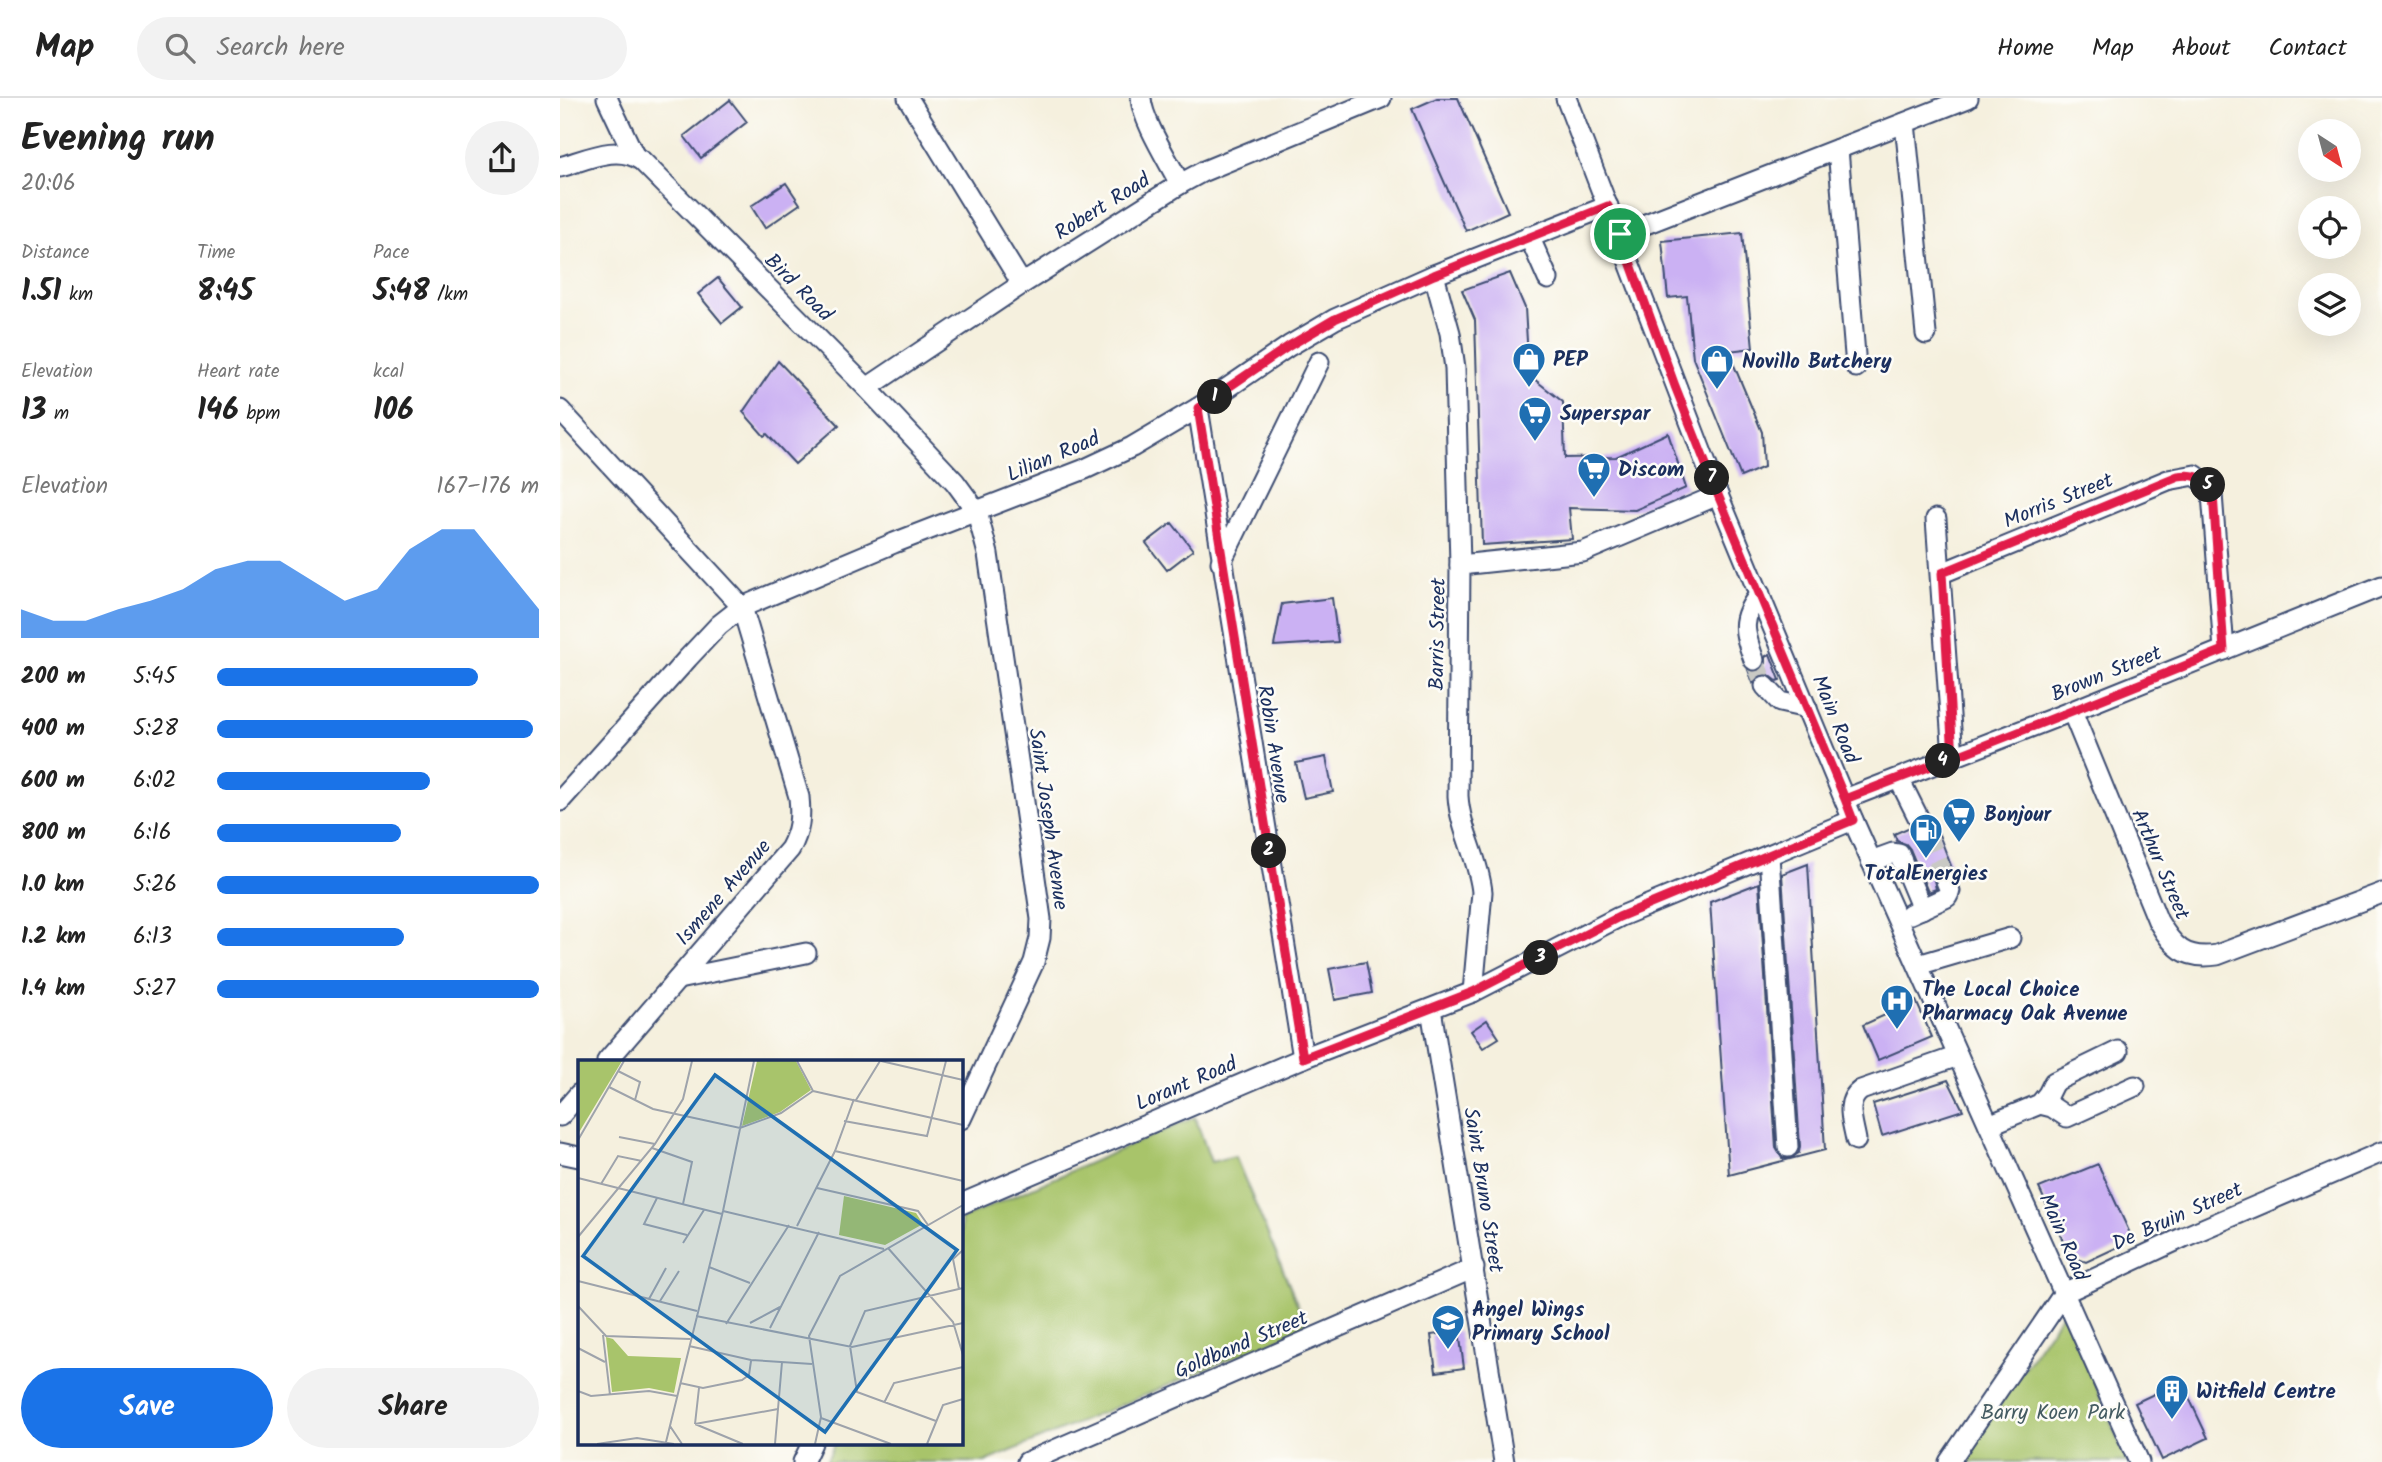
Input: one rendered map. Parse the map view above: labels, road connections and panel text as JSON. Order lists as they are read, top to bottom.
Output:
{
  "streets": {
    "street": [
      "Robert Road",
      "Bird Road",
      "Lilian Road",
      "Morris Street",
      "Barris Street",
      "Brown Street",
      "Main Road",
      "Robin Avenue",
      "Saint Joseph Avenue",
      "Arthur Street",
      "Ismene Avenue",
      "Lorant Road",
      "Saint Bruno Street",
      "De Bruin Street",
      "Goldband Street"
    ]
  },
  "crossings": [
    ["Robert Road", "Bird Road"],
    ["Bird Road", "Lilian Road"],
    ["Bird Road", "Saint Joseph Avenue"],
    ["Lilian Road", "Barris Street"],
    ["Lilian Road", "Main Road"],
    ["Lilian Road", "Robin Avenue"],
    ["Lilian Road", "Saint Joseph Avenue"],
    ["Lilian Road", "Ismene Avenue"],
    ["Morris Street", "Brown Street"],
    ["Brown Street", "Main Road"],
    ["Brown Street", "Arthur Street"],
    ["Main Road", "De Bruin Street"],
    ["Robin Avenue", "Lorant Road"],
    ["Lorant Road", "Saint Bruno Street"],
    ["Saint Bruno Street", "Goldband Street"]
  ],
  "parks": ["Barry Koen Park"],
  "places": {
    "shop": ["PEP", "Novillo Butchery"],
    "supermarket": ["Superspar", "Discom", "Bonjour"],
    "fuel station": ["TotalEnergies"],
    "hospital": ["The Local Choice Pharmacy Oak Avenue"],
    "school or university": ["Angel Wings Primary School"],
    "building": ["Witfield Centre"]
  },
  "north": "bottom right",
  "page": {
    "header": "Map",
    "search": "Search here",
    "nav": [
      "Home",
      "Map",
      "About",
      "Contact"
    ],
    "heading": ["Evening run", "20:06"],
    "stats": [
      ["Distance", "1.51 km"],
      ["Time", "8:45"],
      ["Pace", "5:48 /km"],
      ["Elevation", "13 m"],
      ["Heart rate", "146 bpm"],
      ["kcal", "106"]
    ],
    "pins": [
      "1",
      "7",
      "5",
      "4",
      "2",
      "3"
    ],
    "chart": ["Elevation", "167–176 m"],
    "list": [
      {
        "name": "200 m",
        "note": "5:45"
      },
      {
        "name": "400 m",
        "note": "5:28"
      },
      {
        "name": "600 m",
        "note": "6:02"
      },
      {
        "name": "800 m",
        "note": "6:16"
      },
      {
        "name": "1.0 km",
        "note": "5:26"
      },
      {
        "name": "1.2 km",
        "note": "6:13"
      },
      {
        "name": "1.4 km",
        "note": "5:27"
      }
    ],
    "buttons": ["Save", "Share"]
  }
}
